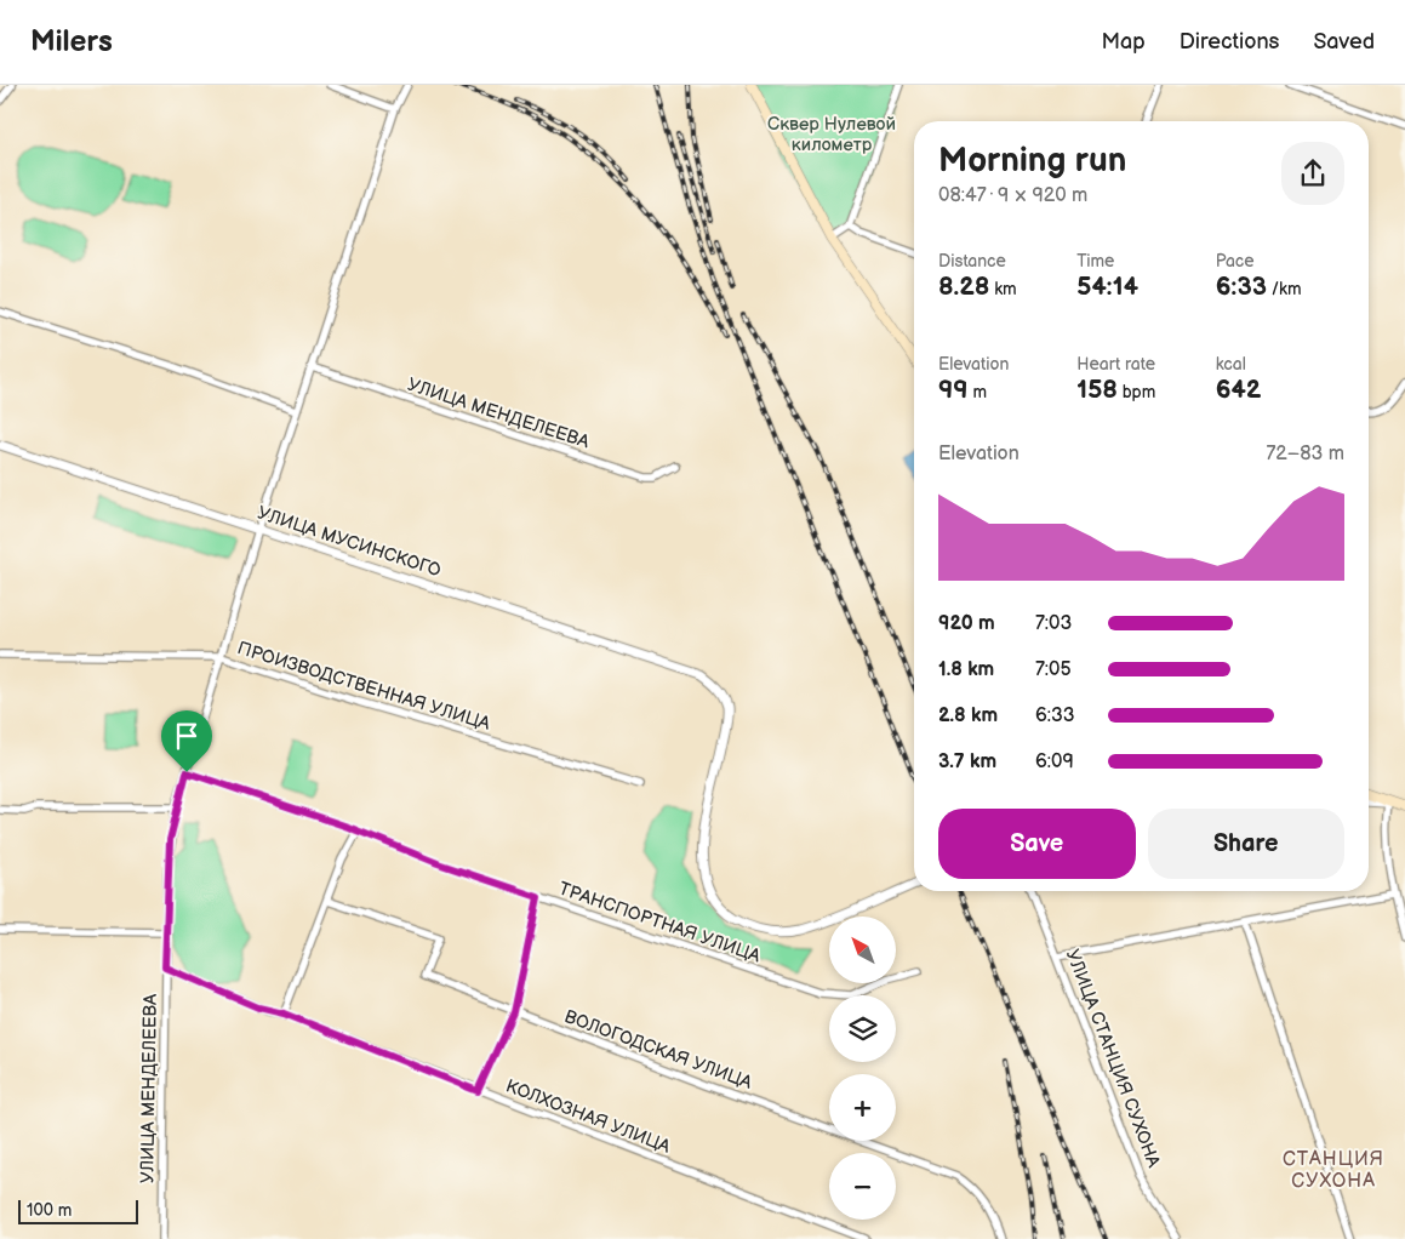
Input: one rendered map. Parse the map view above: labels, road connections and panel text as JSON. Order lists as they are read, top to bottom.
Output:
{
  "streets": {
    "street": [
      "УЛИЦА МЕНДЕЛЕЕВА",
      "УЛИЦА МУСИНСКОГО",
      "ПРОИЗВОДСТВЕННАЯ УЛИЦА",
      "ТРАНСПОРТНАЯ УЛИЦА",
      "ВОЛОГОДСКАЯ УЛИЦА",
      "УЛИЦА СТАНЦИЯ СУХОНА",
      "КОЛХОЗНАЯ УЛИЦА"
    ]
  },
  "crossings": [
    ["УЛИЦА МЕНДЕЛЕЕВА", "УЛИЦА МУСИНСКОГО"],
    ["УЛИЦА МЕНДЕЛЕЕВА", "ПРОИЗВОДСТВЕННАЯ УЛИЦА"],
    ["УЛИЦА МЕНДЕЛЕЕВА", "ТРАНСПОРТНАЯ УЛИЦА"],
    ["УЛИЦА МЕНДЕЛЕЕВА", "КОЛХОЗНАЯ УЛИЦА"]
  ],
  "districts": ["СТАНЦИЯ СУХОНА"],
  "parks": ["Сквер Нулевой километр"],
  "scale_bar": "100 m",
  "north": "top left",
  "page": {
    "header": "Milers",
    "nav": ["Map", "Directions", "Saved"],
    "heading": ["Morning run", "08:47 · 9 × 920 m"],
    "stats": [
      ["Distance", "8.28 km"],
      ["Time", "54:14"],
      ["Pace", "6:33 /km"],
      ["Elevation", "99 m"],
      ["Heart rate", "158 bpm"],
      ["kcal", "642"]
    ],
    "chart": ["Elevation", "72–83 m"],
    "list": [
      {
        "name": "920 m",
        "note": "7:03"
      },
      {
        "name": "1.8 km",
        "note": "7:05"
      },
      {
        "name": "2.8 km",
        "note": "6:33"
      },
      {
        "name": "3.7 km",
        "note": "6:09"
      }
    ],
    "buttons": ["Save", "Share"],
    "map_buttons": ["+", "−"],
    "scale": "100 m"
  }
}
